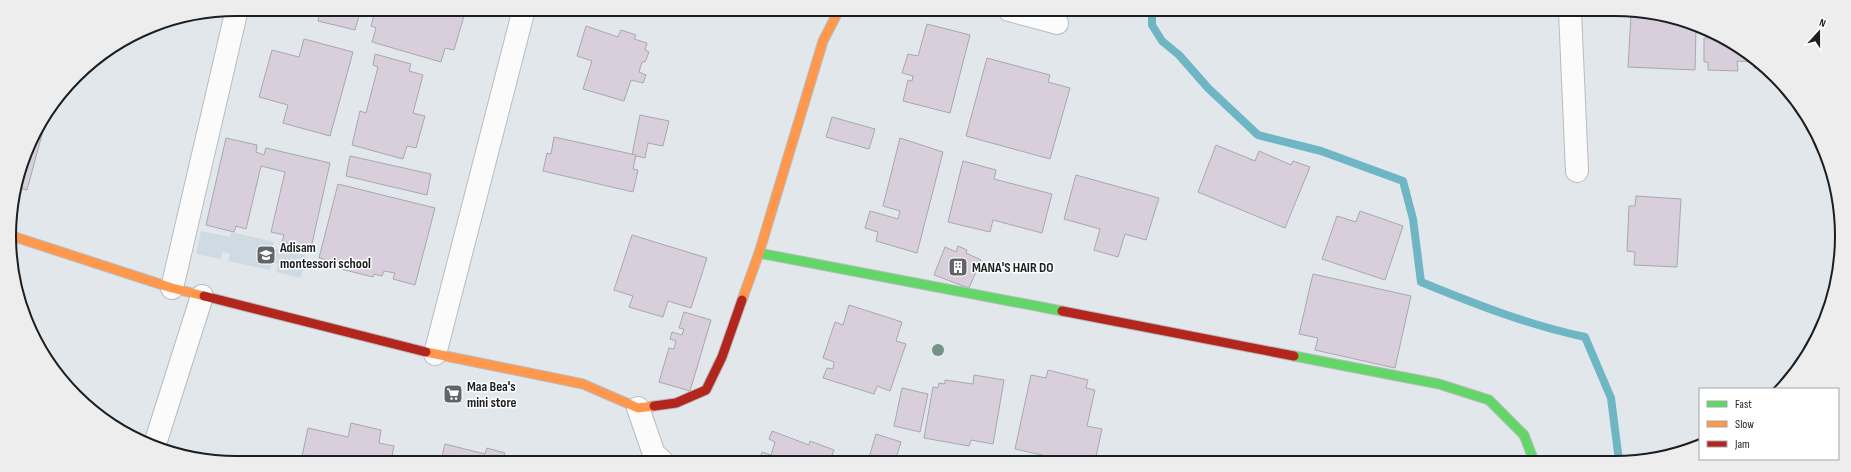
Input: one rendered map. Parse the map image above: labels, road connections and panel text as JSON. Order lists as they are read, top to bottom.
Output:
{
  "places": {
    "school or university": ["Adisam montessori school"],
    "building": ["MANA'S HAIR DO"],
    "supermarket": ["Maa Bea's mini store"]
  },
  "legend": ["Fast", "Slow", "Jam"],
  "north": "top"
}
